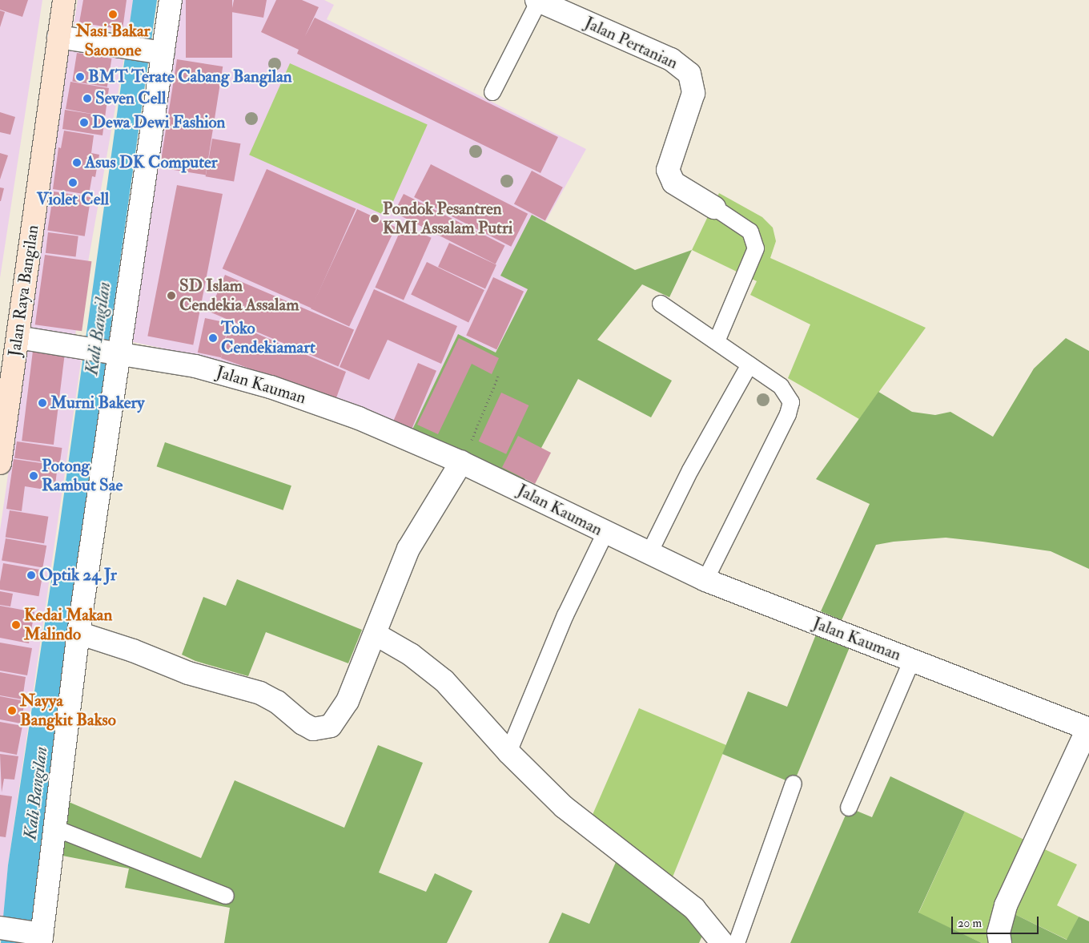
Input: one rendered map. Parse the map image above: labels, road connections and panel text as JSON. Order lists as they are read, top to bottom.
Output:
{
  "streets": {
    "main road": ["Jalan Raya Bangilan"],
    "street": ["Jalan Pertanian", "Jalan Kauman"]
  },
  "crossings": [
    ["Jalan Raya Bangilan", "Jalan Kauman"]
  ],
  "water": ["Kali Bangilan"],
  "places": [
    "Nasi Bakar Saonone",
    "BMT Terate Cabang Bangilan",
    "Seven Cell",
    "Dewa Dewi Fashion",
    "Asus DK Computer",
    "Violet Cell",
    "Pondok Pesantren KMI Assalam Putri",
    "SD Islam Cendekia Assalam",
    "Toko Cendekiamart",
    "Murni Bakery",
    "Potong Rambut Sae",
    "Optik 24 Jr",
    "Kedai Makan Malindo",
    "Nayya Bangkit Bakso"
  ],
  "scale_bar": "20 m"
}
